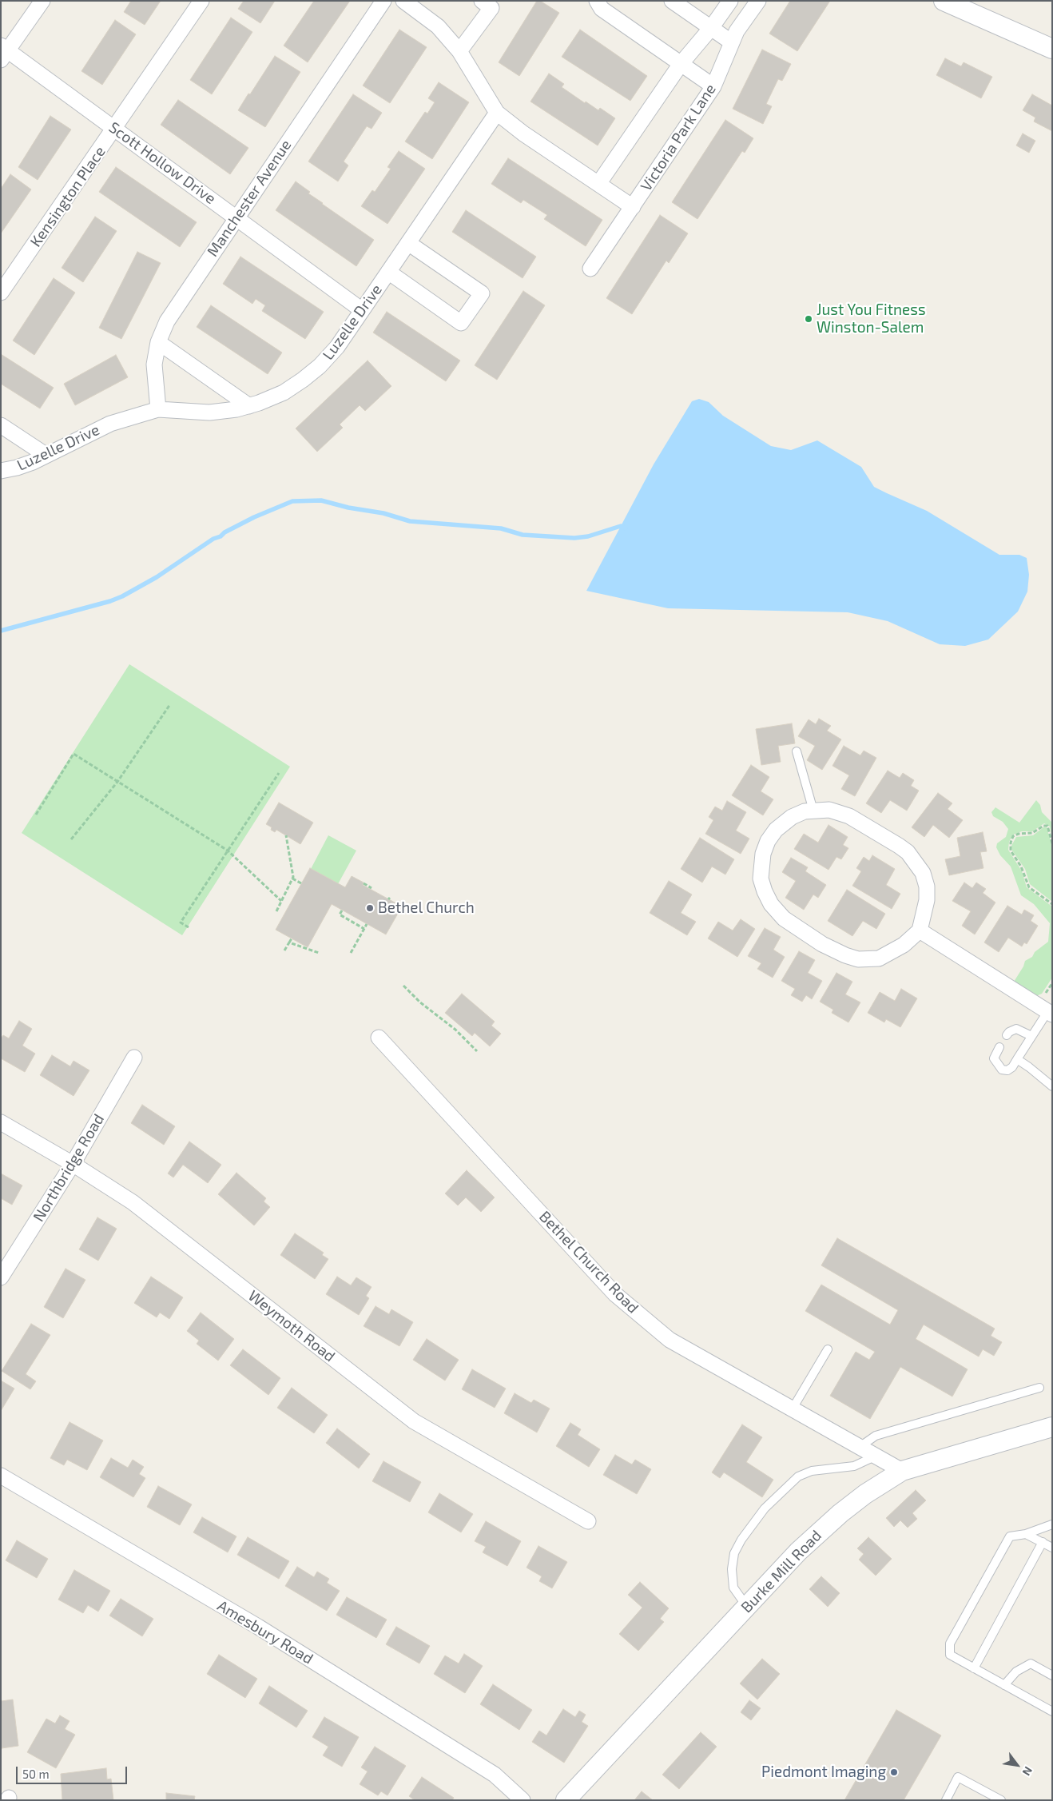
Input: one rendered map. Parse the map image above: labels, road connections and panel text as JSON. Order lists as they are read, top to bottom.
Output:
{
  "streets": {
    "street": [
      "Victoria Park Lane",
      "Scott Hollow Drive",
      "Kensington Place",
      "Manchester Avenue",
      "Luzelle Drive",
      "Northbridge Road",
      "Bethel Church Road",
      "Weymoth Road",
      "Burke Mill Road",
      "Amesbury Road"
    ]
  },
  "crossings": [
    ["Scott Hollow Drive", "Kensington Place"],
    ["Scott Hollow Drive", "Manchester Avenue"],
    ["Scott Hollow Drive", "Luzelle Drive"],
    ["Manchester Avenue", "Luzelle Drive"],
    ["Northbridge Road", "Weymoth Road"],
    ["Bethel Church Road", "Burke Mill Road"]
  ],
  "places": ["Just You Fitness Winston-Salem", "Bethel Church", "Piedmont Imaging"],
  "scale_bar": "50 m",
  "north": "bottom right"
}
